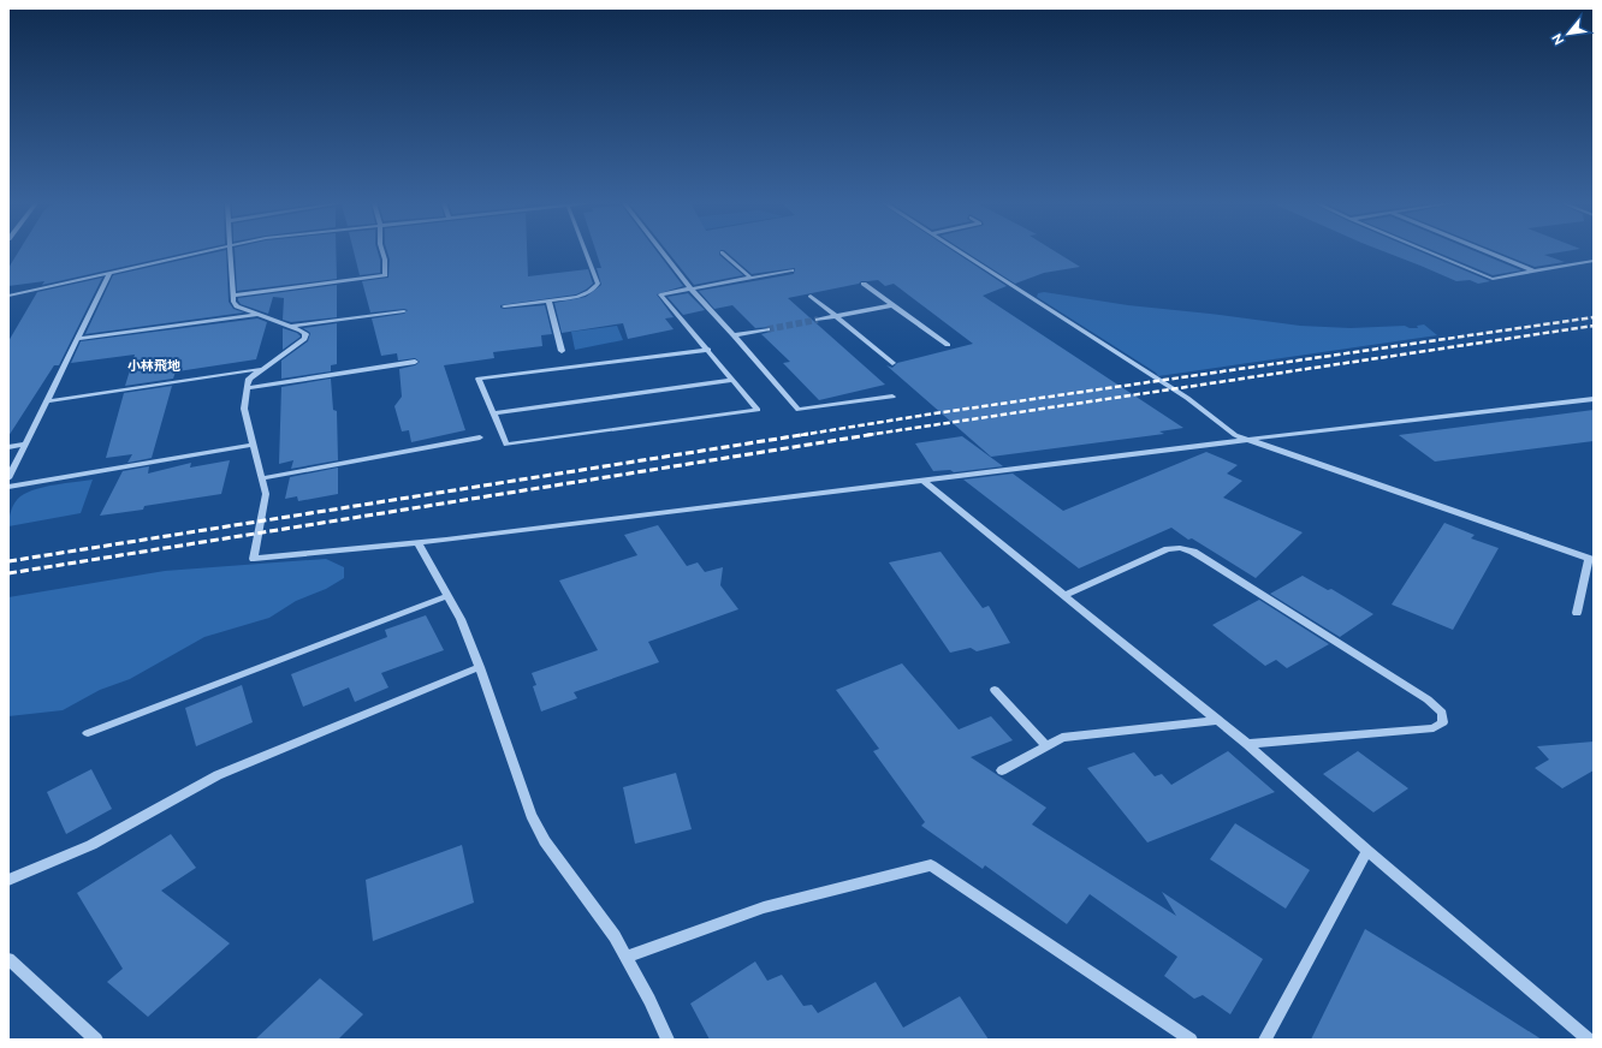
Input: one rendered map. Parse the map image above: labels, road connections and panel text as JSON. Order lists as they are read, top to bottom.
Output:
{
  "districts": ["小林飛地"],
  "north": "bottom left"
}
